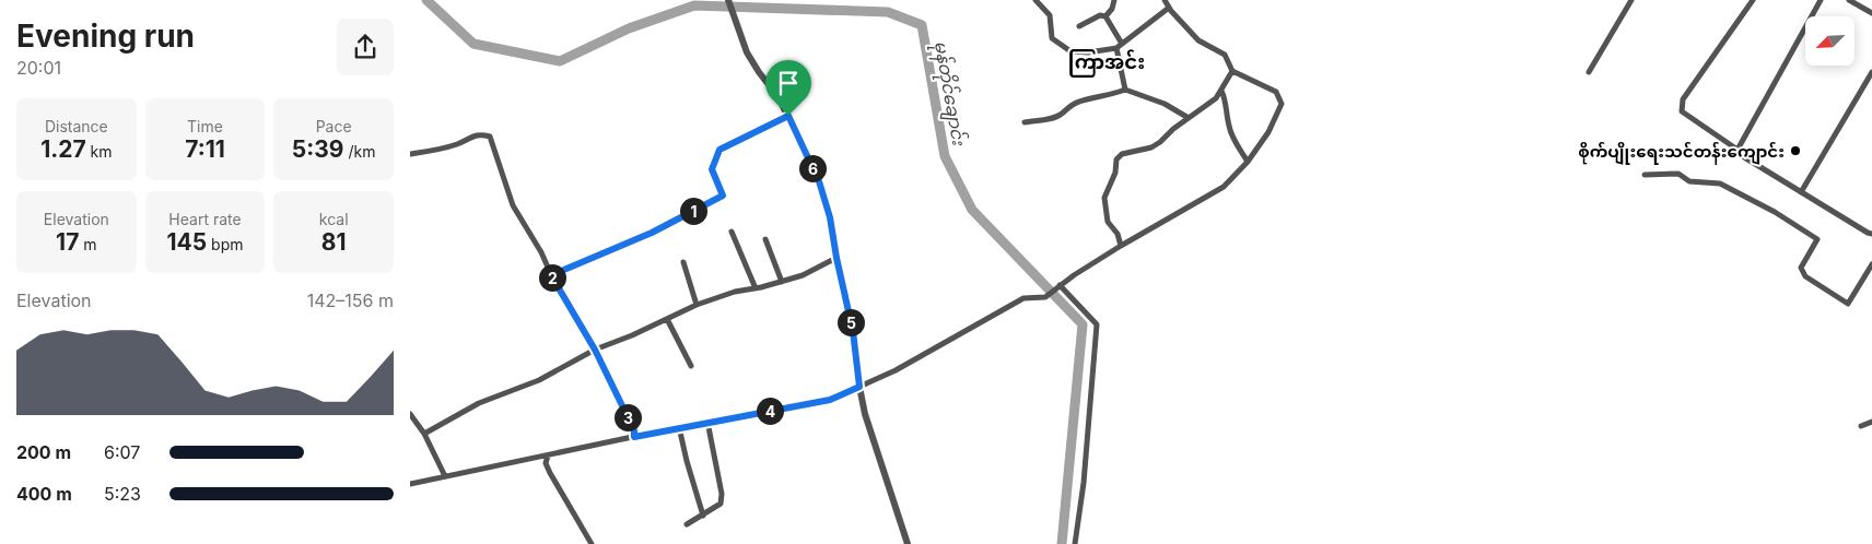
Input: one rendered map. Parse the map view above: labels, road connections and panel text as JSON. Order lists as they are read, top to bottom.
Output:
{
  "districts": ["ကြာအင်း"],
  "water": ["မုန်တိုင်ချောင်း"],
  "places": ["စိုက်ပျိုးရေးသင်တန်းကျောင်း"],
  "north": "bottom left",
  "page": {
    "heading": ["Evening run", "20:01"],
    "stats": [
      ["Distance", "1.27 km"],
      ["Time", "7:11"],
      ["Pace", "5:39 /km"],
      ["Elevation", "17 m"],
      ["Heart rate", "145 bpm"],
      ["kcal", "81"]
    ],
    "pins": [
      "6",
      "1",
      "2",
      "5",
      "4",
      "3"
    ],
    "chart": ["Elevation", "142–156 m"],
    "list": [
      {
        "name": "200 m",
        "note": "6:07"
      },
      {
        "name": "400 m",
        "note": "5:23"
      }
    ]
  }
}
